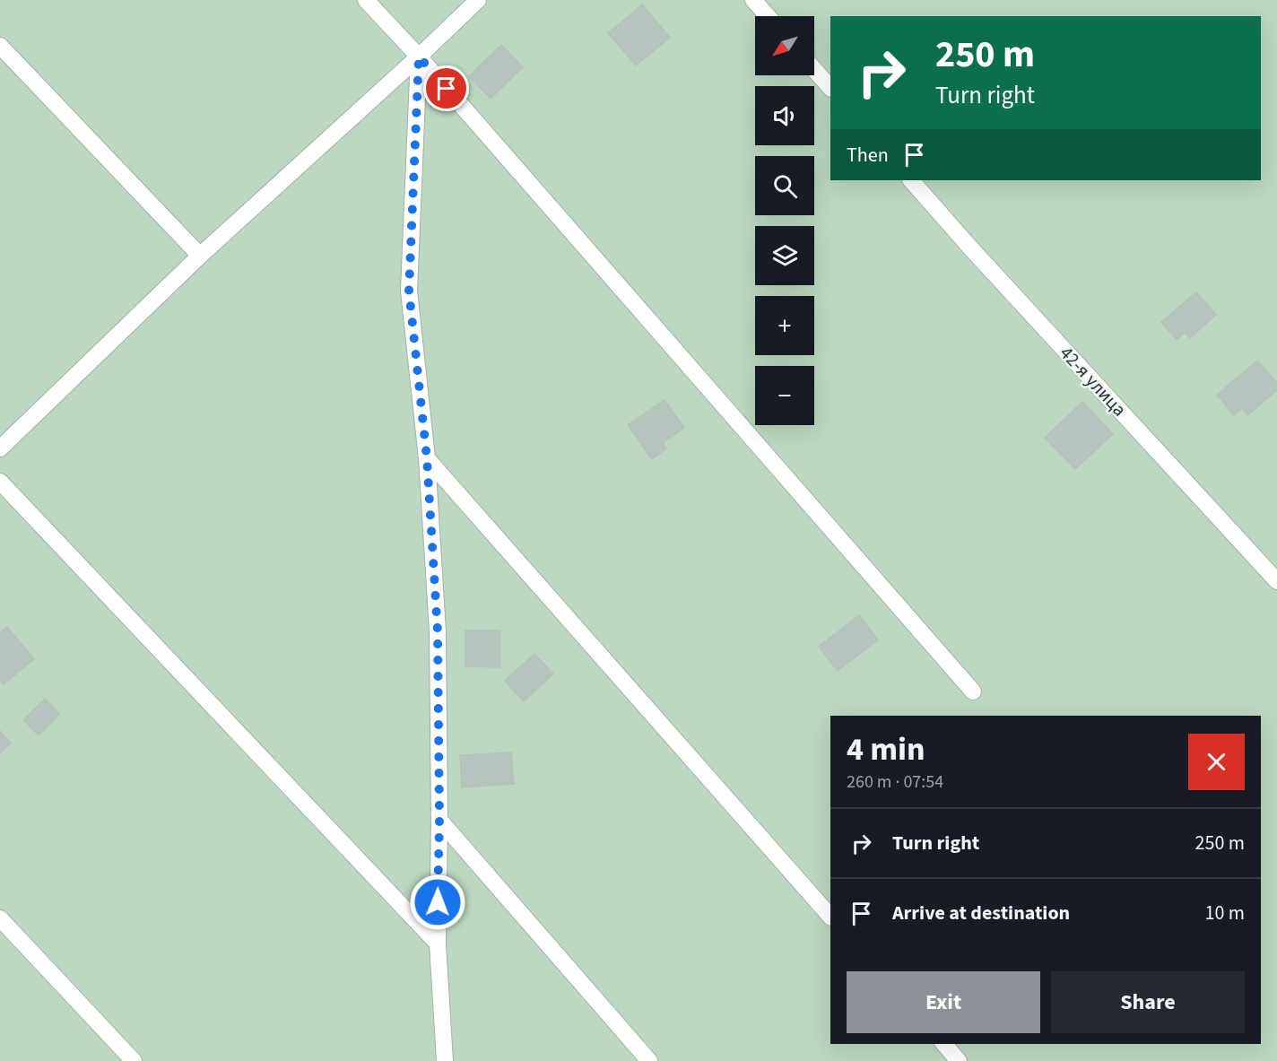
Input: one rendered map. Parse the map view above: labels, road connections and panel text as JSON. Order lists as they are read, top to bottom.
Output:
{
  "streets": {
    "street": ["42-я улица"]
  },
  "north": "bottom left",
  "page": {
    "map_buttons": ["+", "−"],
    "turn": ["250 m", "Turn right"],
    "then": "Then",
    "heading": ["4 min", "260 m · 07:54"],
    "list": [
      {
        "name": "Turn right",
        "value": "250 m"
      },
      {
        "name": "Arrive at destination",
        "value": "10 m"
      }
    ],
    "buttons": ["Exit", "Share"]
  }
}
